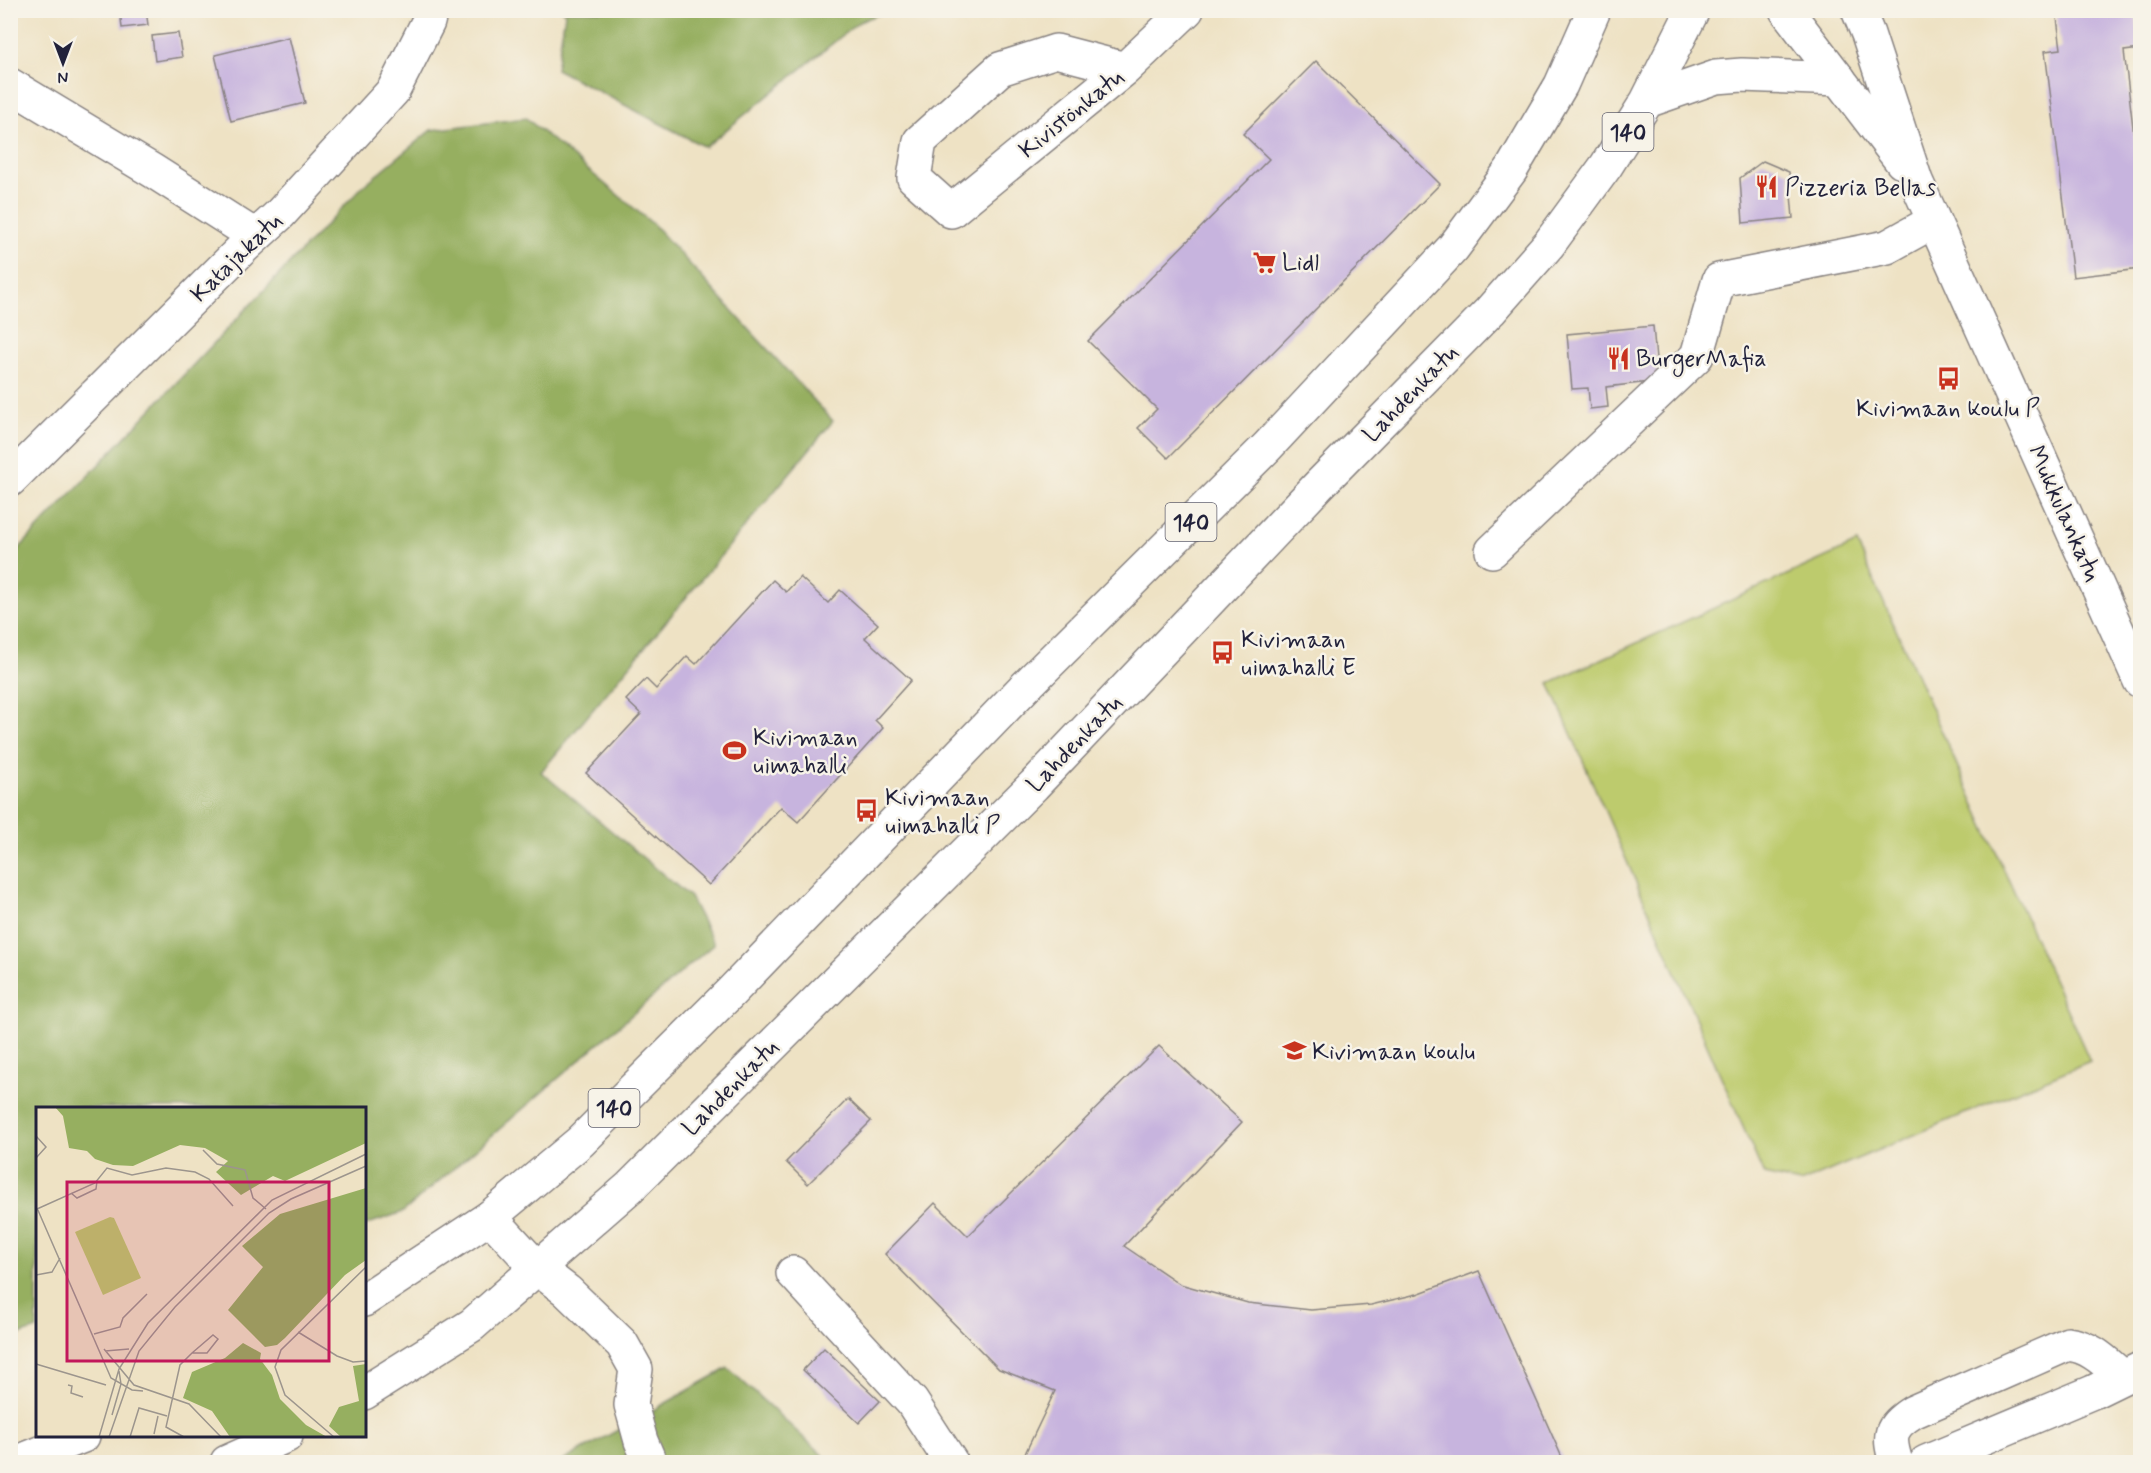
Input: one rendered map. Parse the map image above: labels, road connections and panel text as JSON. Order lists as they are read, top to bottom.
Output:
{
  "streets": {
    "main road": [
      "Kivistönkatu",
      "140",
      "Katajakatu",
      "Lahdenkatu",
      "Mukkulankatu"
    ]
  },
  "places": {
    "restaurant": ["Pizzeria Bellas", "BurgerMafia"],
    "supermarket": ["Lidl"],
    "bus stop": ["Kivimaan koulu P", "Kivimaan uimahalli E", "Kivimaan uimahalli P"],
    "sports": ["Kivimaan uimahalli"],
    "school or university": ["Kivimaan koulu"]
  },
  "north": "bottom"
}
